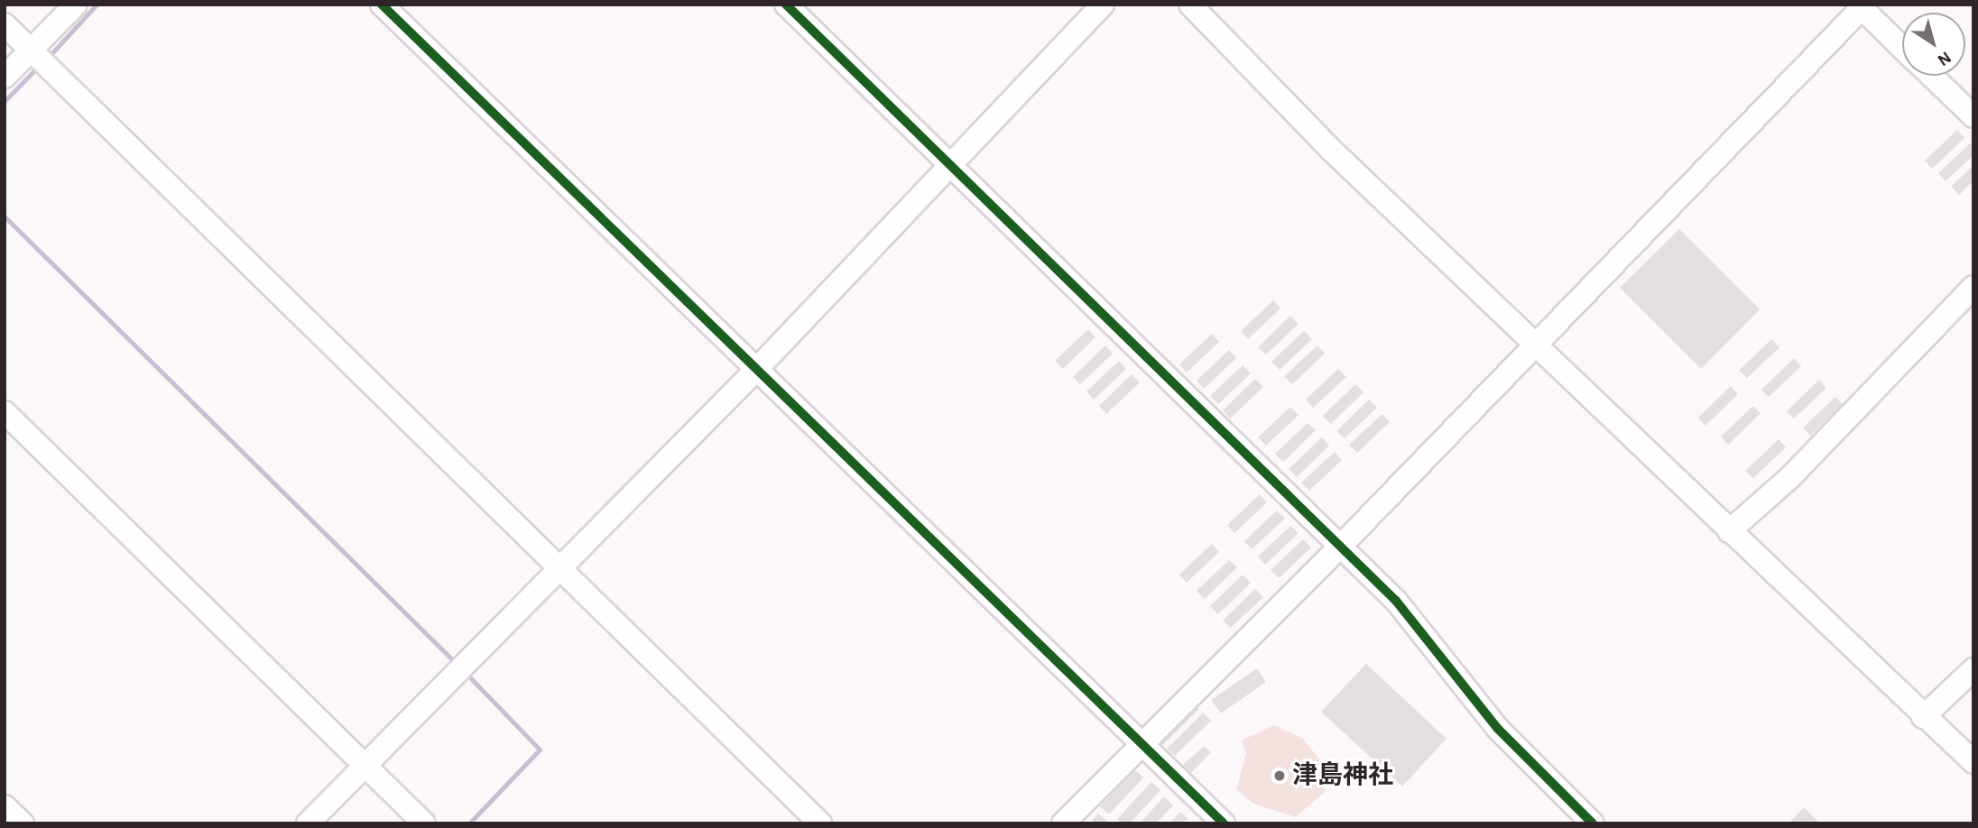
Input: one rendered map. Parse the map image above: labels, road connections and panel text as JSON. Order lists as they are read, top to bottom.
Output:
{
  "places": ["津島神社"],
  "north": "bottom right"
}
